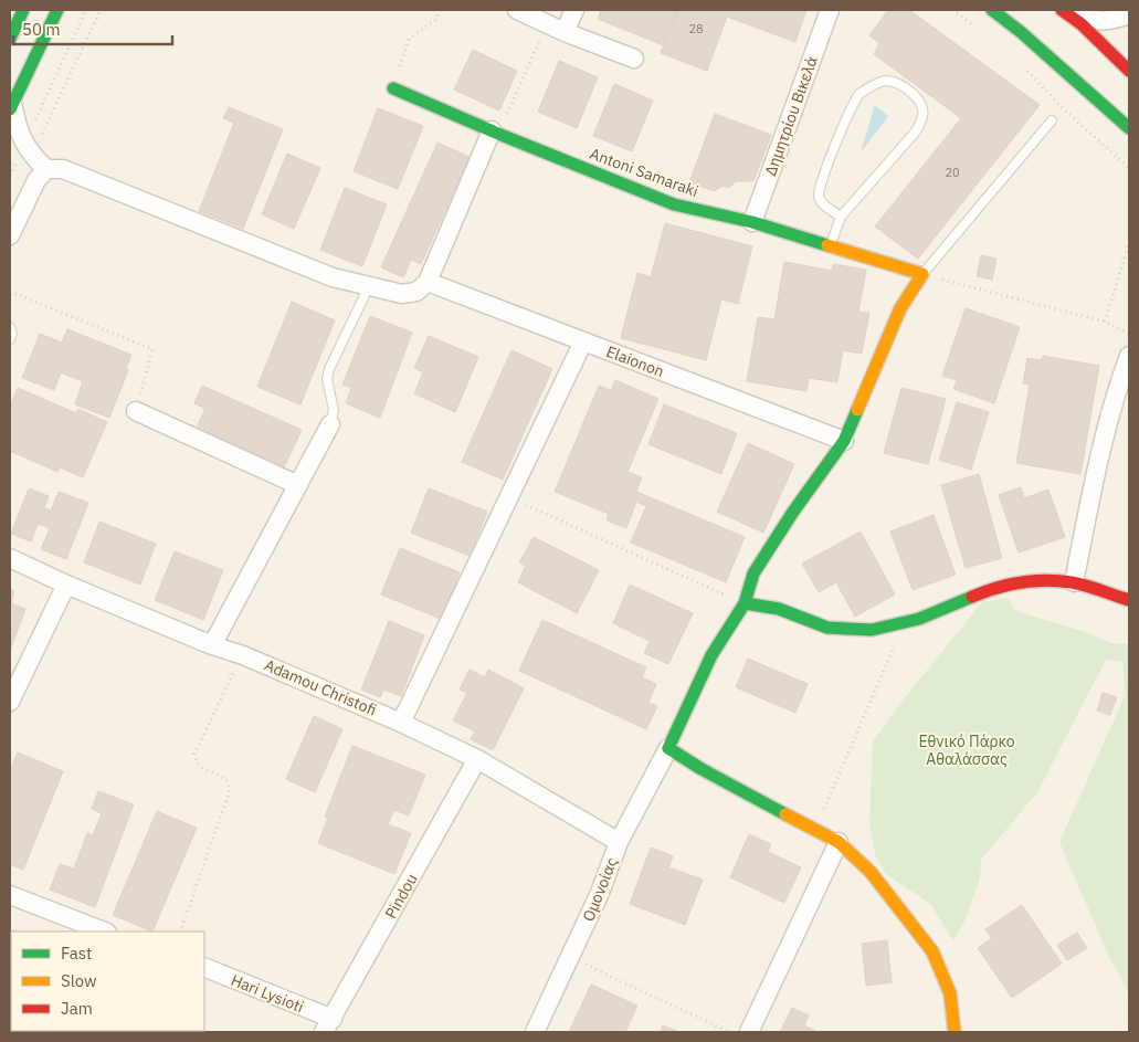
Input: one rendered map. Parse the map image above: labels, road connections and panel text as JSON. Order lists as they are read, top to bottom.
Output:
{
  "streets": {
    "street": [
      "Δημητρίου Βικελά",
      "Antoni Samaraki",
      "Elaionon",
      "Adamou Christofi",
      "Ομονοίας",
      "Pindou",
      "Hari Lysioti"
    ]
  },
  "crossings": [
    ["Δημητρίου Βικελά", "Antoni Samaraki"],
    ["Adamou Christofi", "Ομονοίας"],
    ["Adamou Christofi", "Pindou"],
    ["Pindou", "Hari Lysioti"]
  ],
  "parks": ["Εθνικό Πάρκο Αθαλάσσας"],
  "house_numbers": ["28", "20"],
  "legend": ["Fast", "Slow", "Jam"],
  "scale_bar": "50 m"
}
